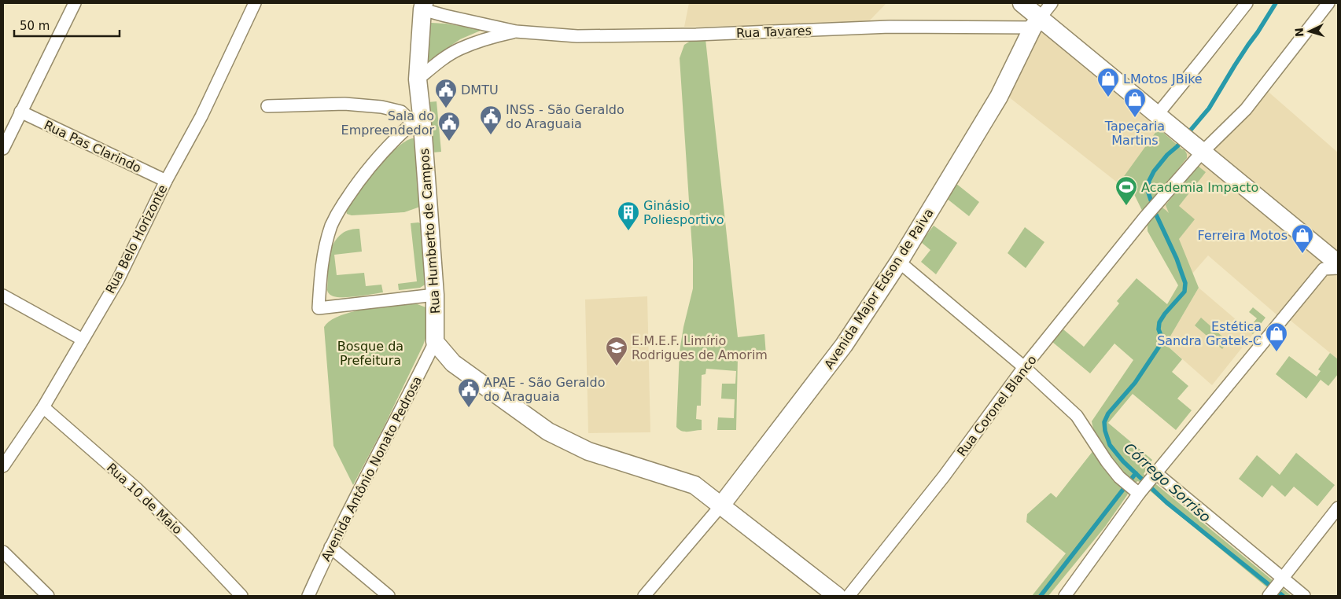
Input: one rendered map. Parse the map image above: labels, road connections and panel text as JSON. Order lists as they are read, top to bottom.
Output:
{
  "streets": {
    "street": [
      "Rua Tavares",
      "Rua Pas Clarindo",
      "Rua Humberto de Campos",
      "Rua Belo Horizonte",
      "Avenida Major Edson de Paiva",
      "Rua Coronel Blanco",
      "Avenida Antônio Nonato Pedrosa",
      "Rua 10 de Maio"
    ]
  },
  "crossings": [
    ["Rua Tavares", "Rua Humberto de Campos"],
    ["Rua Tavares", "Avenida Major Edson de Paiva"],
    ["Rua Pas Clarindo", "Rua Belo Horizonte"],
    ["Rua Humberto de Campos", "Avenida Antônio Nonato Pedrosa"],
    ["Rua Belo Horizonte", "Rua 10 de Maio"]
  ],
  "water": ["Córrego Sorriso"],
  "parks": ["Bosque da Prefeitura"],
  "places": {
    "shop": [
      "LMotos JBike",
      "Tapeçaria Martins",
      "Ferreira Motos",
      "Estética Sandra Gratek-C"
    ],
    "public building": [
      "DMTU",
      "INSS - São Geraldo do Araguaia",
      "Sala do Empreendedor",
      "APAE - São Geraldo do Araguaia"
    ],
    "sports": ["Academia Impacto"],
    "building": ["Ginásio Poliesportivo"],
    "school or university": ["E.M.E.F. Limírio Rodrigues de Amorim"]
  },
  "scale_bar": "50 m",
  "north": "left"
}
